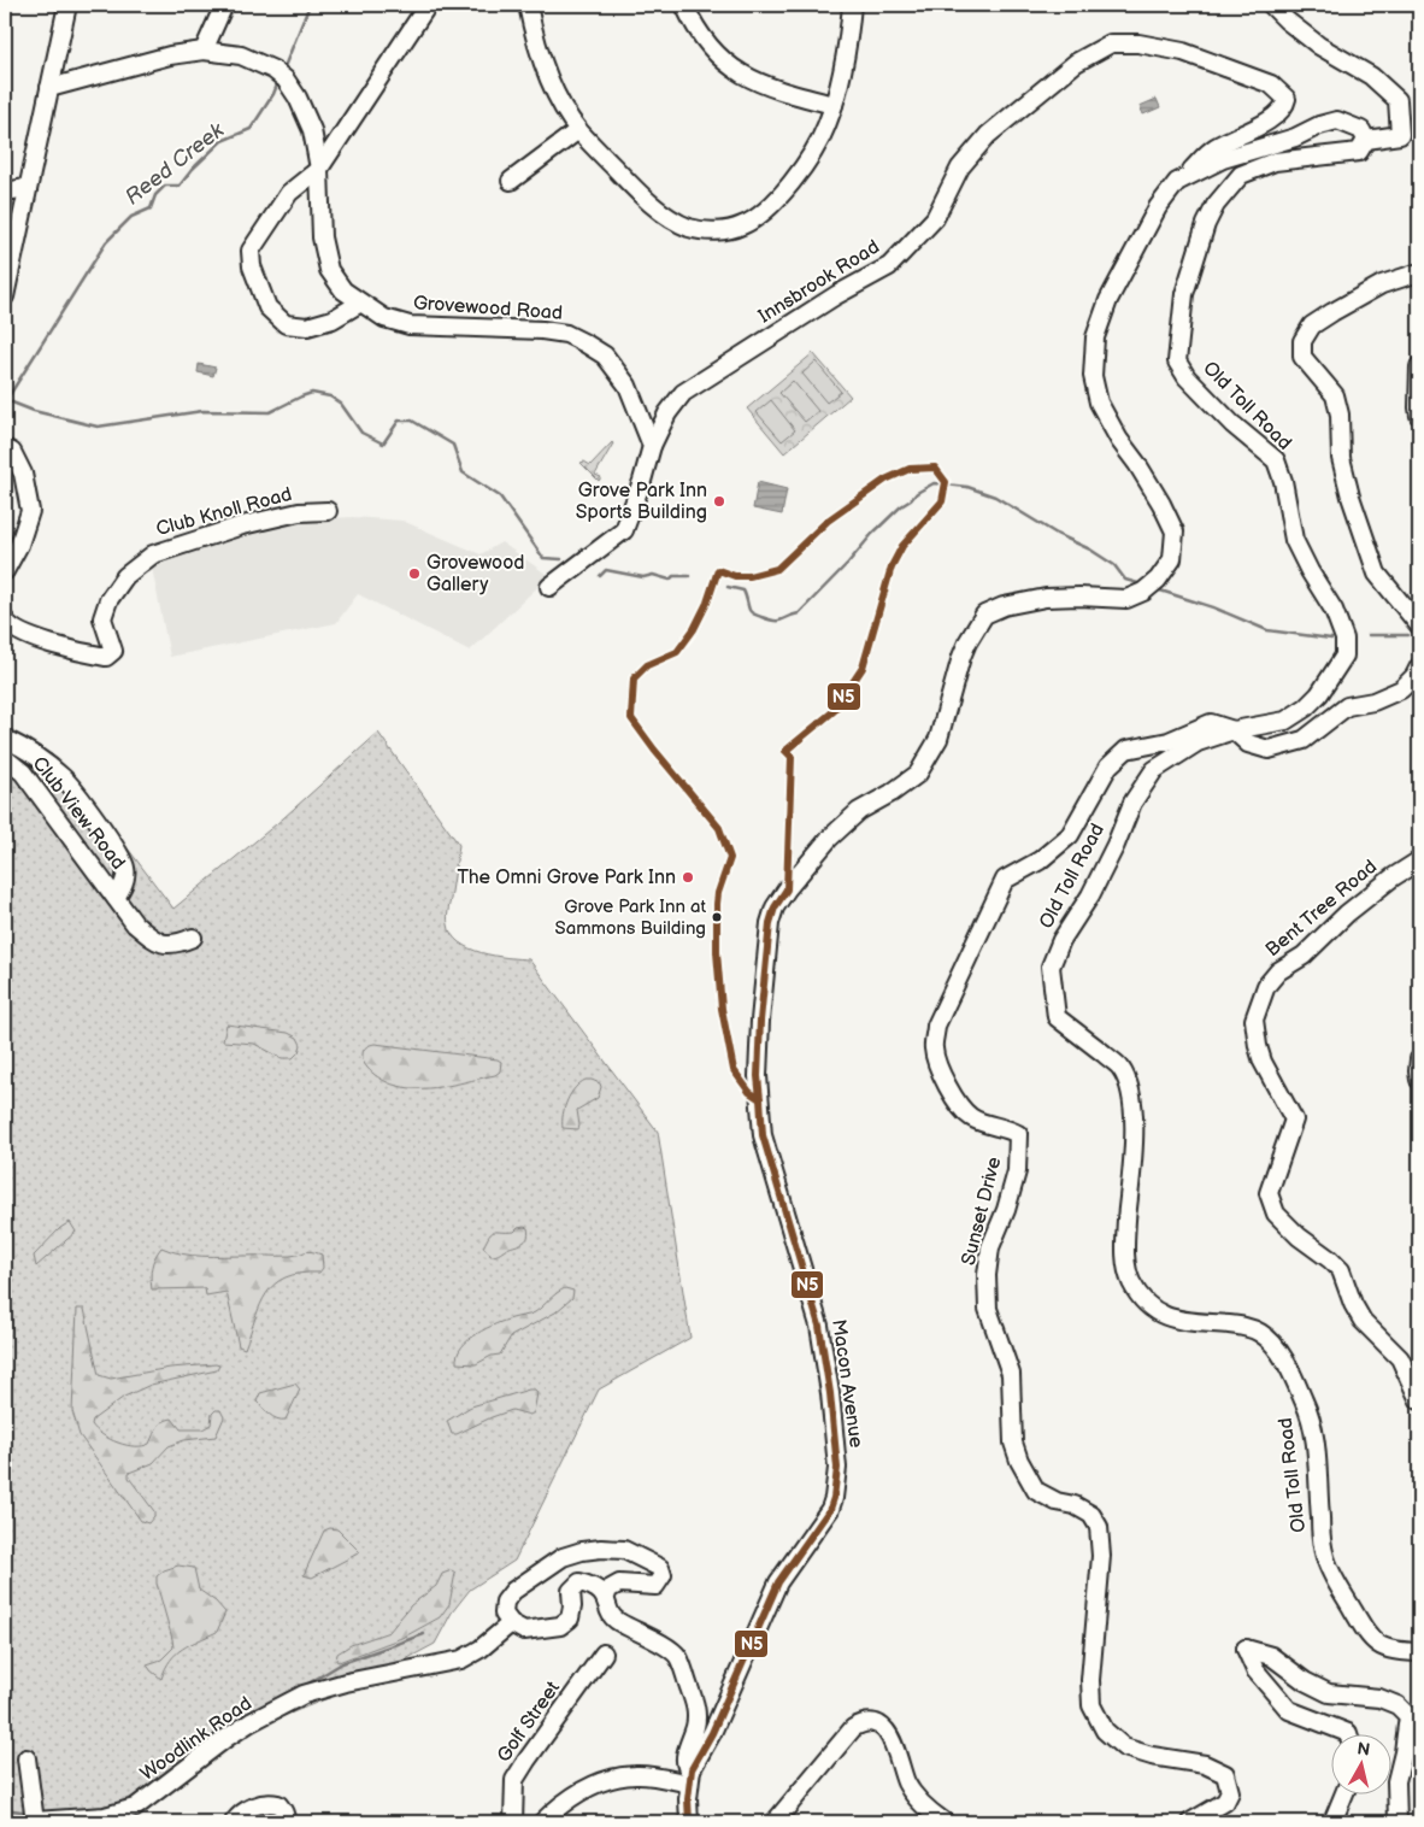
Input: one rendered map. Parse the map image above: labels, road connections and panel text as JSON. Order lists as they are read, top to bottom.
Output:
{
  "streets": {
    "street": [
      "Innsbrook Road",
      "Grovewood Road",
      "Old Toll Road",
      "Club Knoll Road",
      "Club View Road",
      "Bent Tree Road",
      "Sunset Drive",
      "Macon Avenue",
      "Golf Street",
      "Woodlink Road"
    ]
  },
  "crossings": [
    ["Innsbrook Road", "Grovewood Road"],
    ["Innsbrook Road", "Macon Avenue"],
    ["Old Toll Road", "Sunset Drive"]
  ],
  "water": ["Reed Creek"],
  "places": [
    "Grove Park Inn Sports Building",
    "Grovewood Gallery",
    "The Omni Grove Park Inn",
    "Grove Park Inn at Sammons Building"
  ],
  "lines": ["transit line N5"],
  "north": "top"
}
